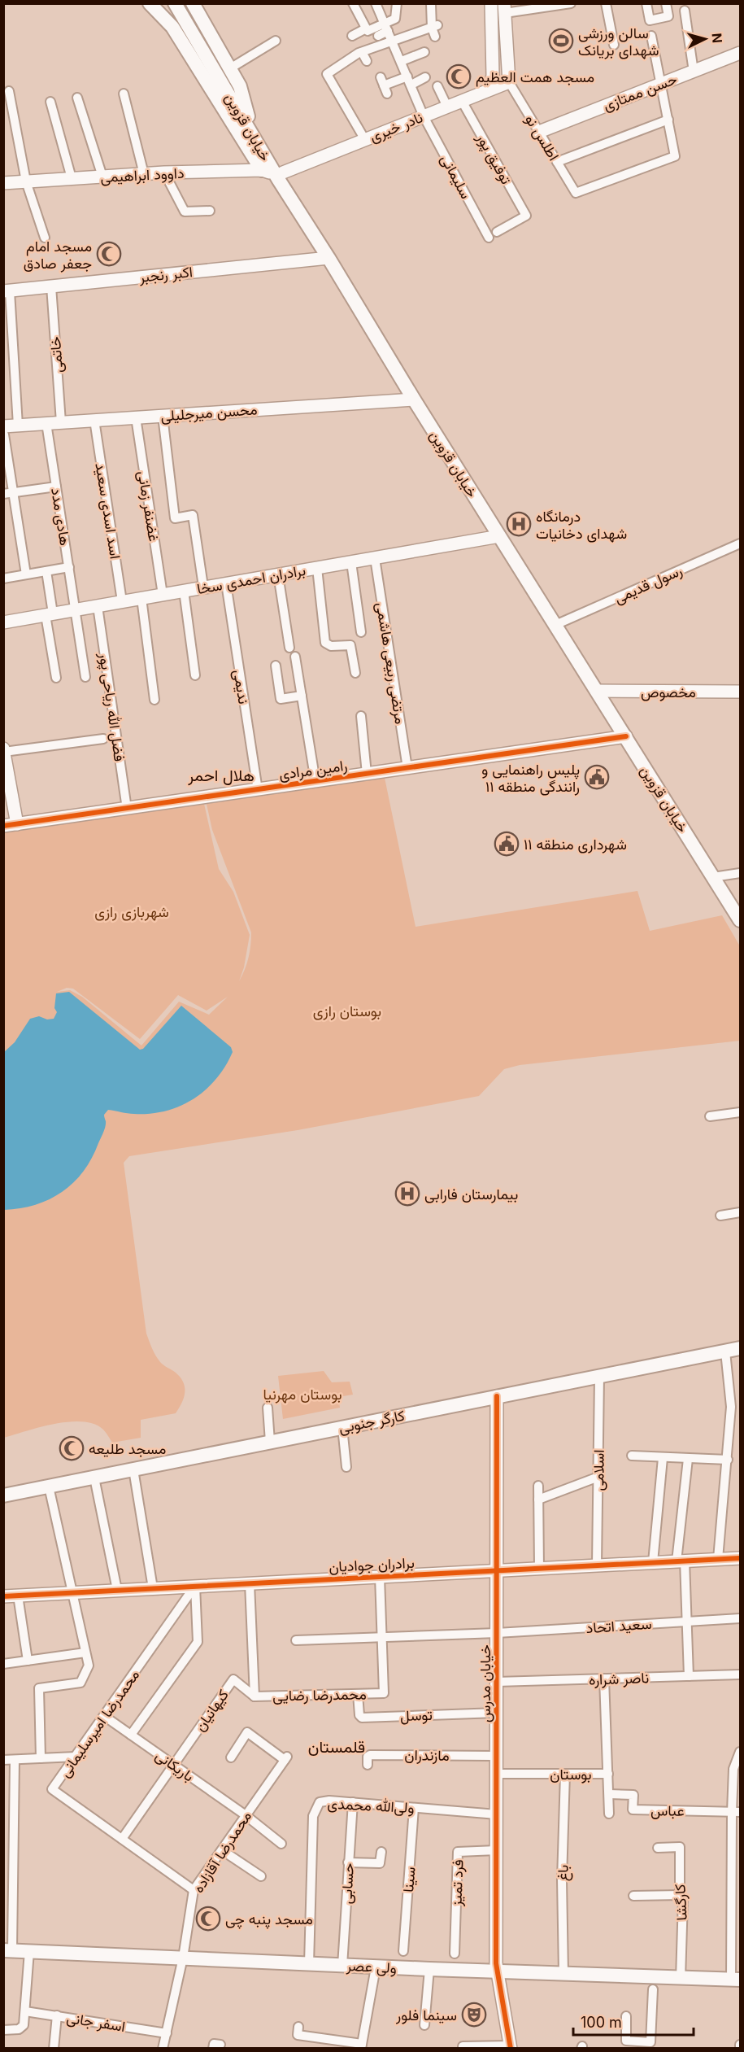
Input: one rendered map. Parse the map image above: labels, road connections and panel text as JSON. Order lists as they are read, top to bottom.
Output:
{
  "streets": {
    "main road": ["خیابان قزوین", "کارگر جنوبی", "ولی عصر"],
    "street": [
      "حسن ممتازی",
      "نادر خیری",
      "اطلس نو",
      "توفیق پور",
      "داوود ابراهیمی",
      "سلیمانی",
      "اکبر رنجبر",
      "خاتمی",
      "محسن میرجلیلی",
      "غضنفر زمانی",
      "اسد اسدی سعید",
      "هادی مدد",
      "برادران احمدی سخا",
      "رسول قدیمی",
      "مرتضی ربیعی هاشمی",
      "ندیمی",
      "مخصوص",
      "فضل الله ریاحی پور",
      "رامین مرادی",
      "اسلامی",
      "برادران جوادیان",
      "سعید اتحاد",
      "ناصر شراره",
      "خیابان مدرس",
      "محمدرضا رضایی",
      "کیهانیان",
      "توسل",
      "محمدرضا امیرسلیمانی",
      "مازندران",
      "باریکانی",
      "بوستان",
      "ولی‌الله محمدی",
      "عباس",
      "محمدرضا آقازاده",
      "باغ",
      "سینا",
      "فرد تمیز",
      "حسابی",
      "کارگشا",
      "اسفر جانی"
    ]
  },
  "crossings": [
    ["حسن ممتازی", "اطلس نو"],
    ["خیابان قزوین", "نادر خیری"],
    ["خیابان قزوین", "اکبر رنجبر"],
    ["خیابان قزوین", "محسن میرجلیلی"],
    ["خیابان قزوین", "برادران احمدی سخا"],
    ["خیابان قزوین", "رسول قدیمی"],
    ["خیابان قزوین", "مخصوص"],
    ["خیابان قزوین", "رامین مرادی"],
    ["نادر خیری", "اطلس نو"],
    ["نادر خیری", "توفیق پور"],
    ["نادر خیری", "سلیمانی"],
    ["اکبر رنجبر", "خاتمی"],
    ["خاتمی", "محسن میرجلیلی"],
    ["محسن میرجلیلی", "غضنفر زمانی"],
    ["محسن میرجلیلی", "اسد اسدی سعید"],
    ["محسن میرجلیلی", "هادی مدد"],
    ["غضنفر زمانی", "برادران احمدی سخا"],
    ["اسد اسدی سعید", "برادران احمدی سخا"],
    ["هادی مدد", "برادران احمدی سخا"],
    ["برادران احمدی سخا", "مرتضی ربیعی هاشمی"],
    ["برادران احمدی سخا", "ندیمی"],
    ["برادران احمدی سخا", "فضل الله ریاحی پور"],
    ["مرتضی ربیعی هاشمی", "رامین مرادی"],
    ["ندیمی", "رامین مرادی"],
    ["فضل الله ریاحی پور", "رامین مرادی"],
    ["کارگر جنوبی", "اسلامی"],
    ["کارگر جنوبی", "خیابان مدرس"],
    ["اسلامی", "برادران جوادیان"],
    ["برادران جوادیان", "خیابان مدرس"],
    ["برادران جوادیان", "محمدرضا رضایی"],
    ["برادران جوادیان", "محمدرضا امیرسلیمانی"],
    ["سعید اتحاد", "خیابان مدرس"],
    ["سعید اتحاد", "محمدرضا رضایی"],
    ["ناصر شراره", "خیابان مدرس"],
    ["ناصر شراره", "بوستان"],
    ["خیابان مدرس", "توسل"],
    ["خیابان مدرس", "مازندران"],
    ["خیابان مدرس", "بوستان"],
    ["خیابان مدرس", "ولی‌الله محمدی"],
    ["خیابان مدرس", "فرد تمیز"],
    ["خیابان مدرس", "ولی عصر"],
    ["محمدرضا رضایی", "کیهانیان"],
    ["محمدرضا رضایی", "توسل"],
    ["کیهانیان", "باریکانی"],
    ["محمدرضا امیرسلیمانی", "باریکانی"],
    ["محمدرضا امیرسلیمانی", "محمدرضا آقازاده"],
    ["باریکانی", "محمدرضا آقازاده"],
    ["بوستان", "باغ"],
    ["ولی‌الله محمدی", "سینا"],
    ["ولی‌الله محمدی", "حسابی"],
    ["ولی‌الله محمدی", "ولی عصر"],
    ["محمدرضا آقازاده", "ولی عصر"],
    ["محمدرضا آقازاده", "اسفر جانی"],
    ["باغ", "ولی عصر"],
    ["حسابی", "ولی عصر"],
    ["کارگشا", "ولی عصر"]
  ],
  "districts": ["هلال احمر", "قلمستان"],
  "parks": ["شهربازی رازی", "بوستان رازی", "بوستان مهرنیا"],
  "places": {
    "sports": ["سالن ورزشی شهدای بریانک"],
    "mosque": [
      "مسجد همت العظیم",
      "مسجد امام جعفر صادق",
      "مسجد طلیعه",
      "مسجد پنبه چی"
    ],
    "hospital": ["درمانگاه شهدای دخانیات", "بیمارستان فارابی"],
    "public building": ["پلیس راهنمایی و رانندگی منطقه ۱۱", "شهرداری منطقه ۱۱"],
    "theatre": ["سینما فلور"]
  },
  "scale_bar": "100 m",
  "north": "right"
}
